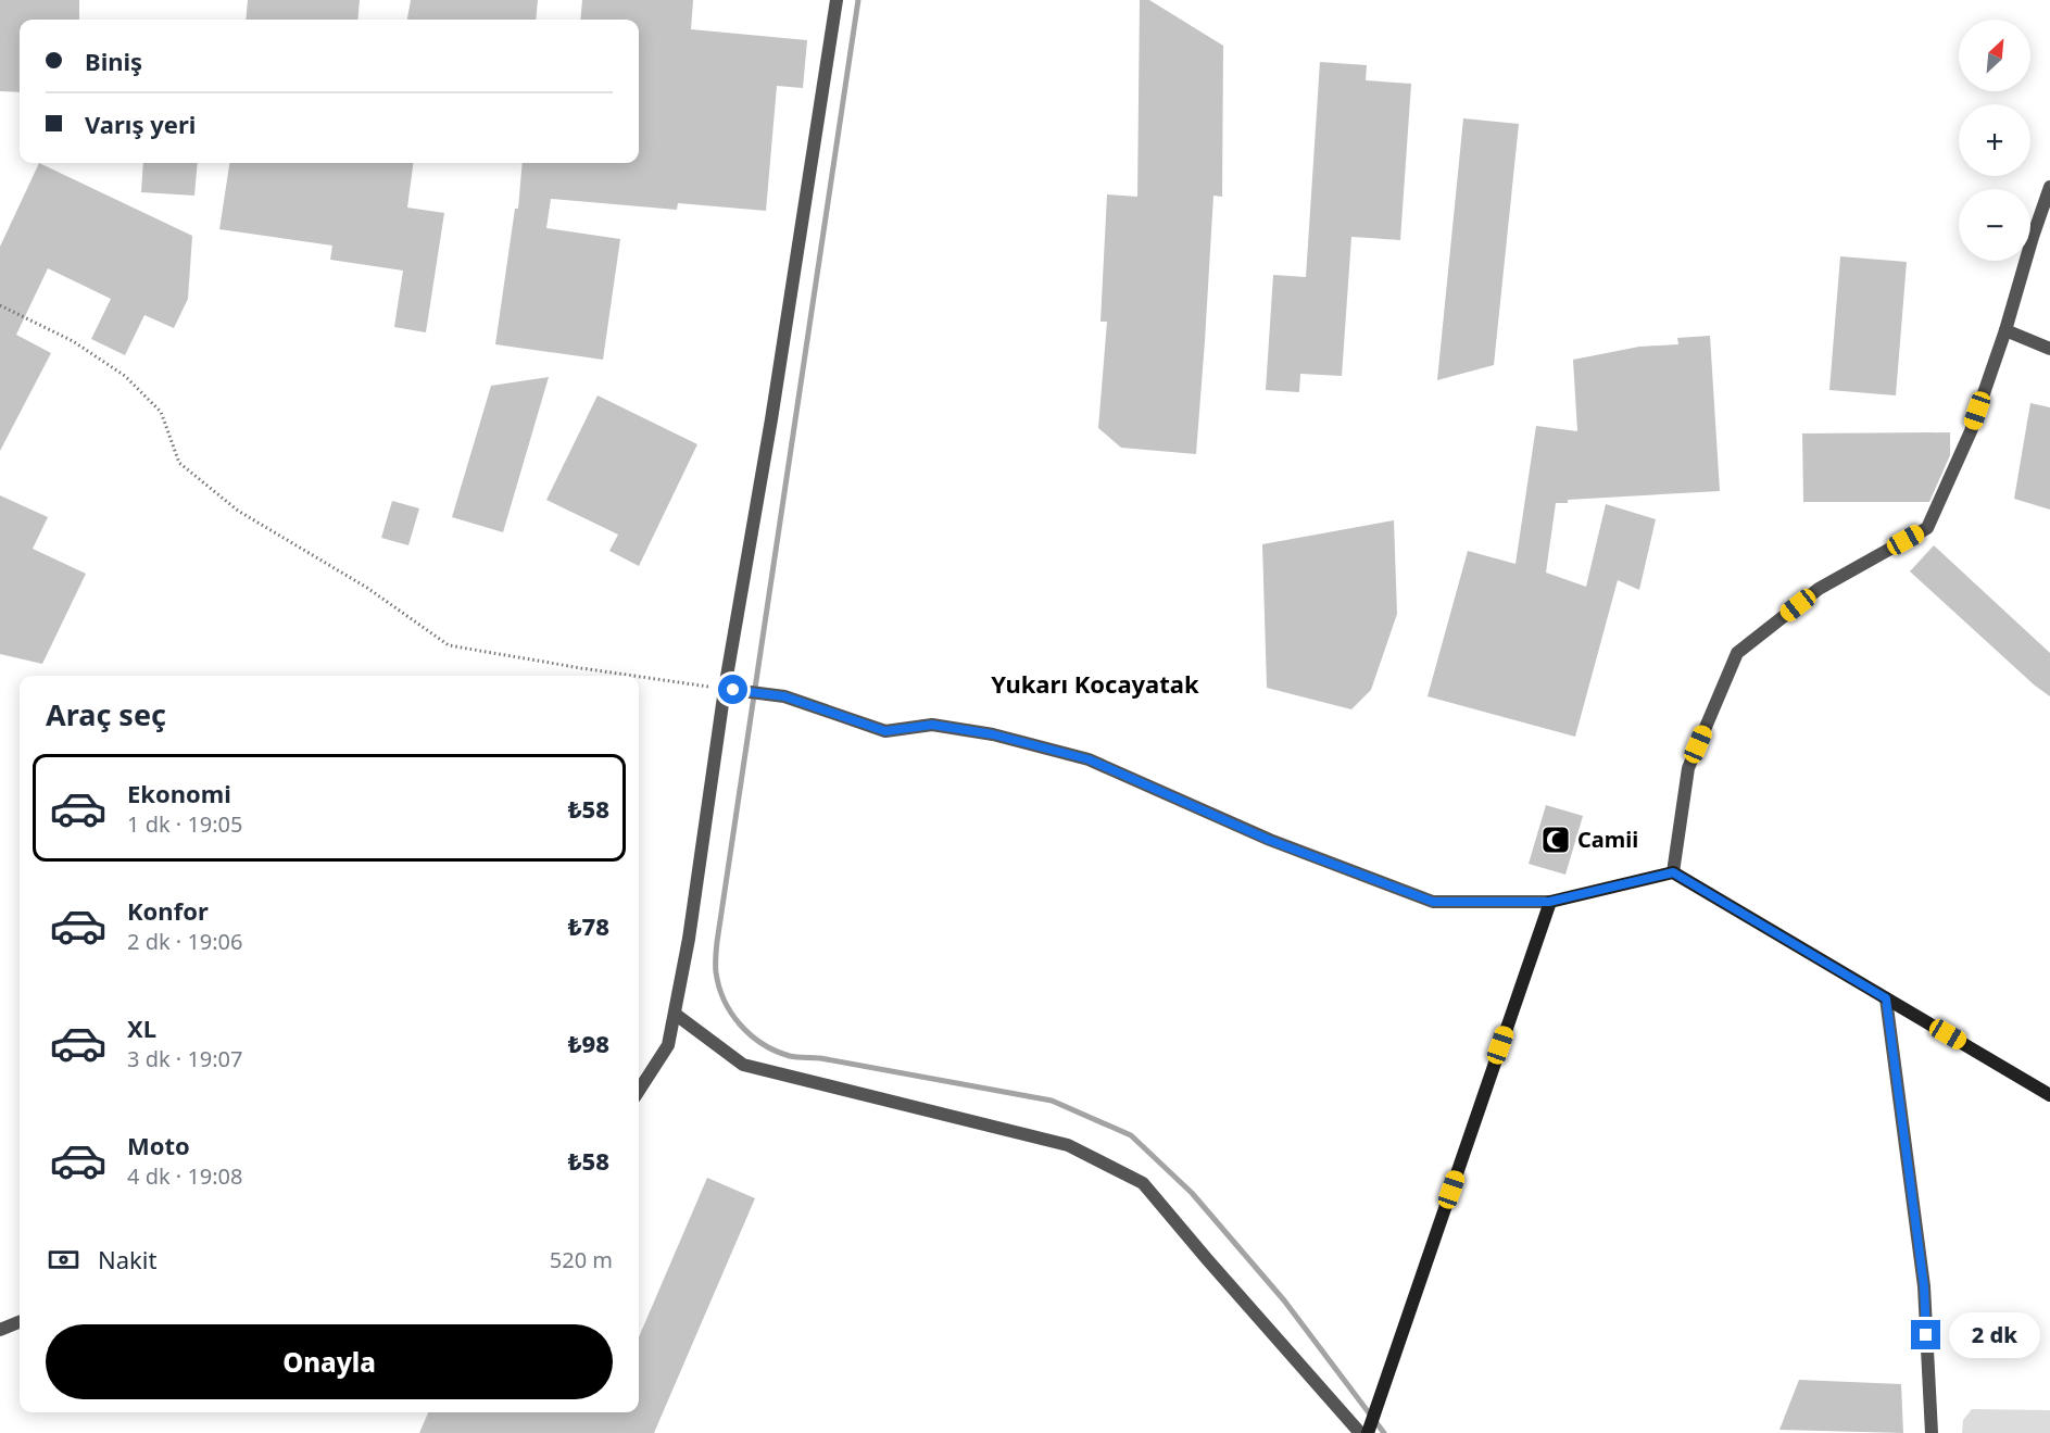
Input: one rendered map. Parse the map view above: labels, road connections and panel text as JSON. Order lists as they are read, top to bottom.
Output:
{
  "districts": ["Yukarı Kocayatak"],
  "places": {
    "mosque": ["Camii"]
  },
  "north": "top right",
  "page": {
    "map_buttons": ["+", "−"],
    "banner": ["Biniş", "Varış yeri"],
    "heading": "Araç seç",
    "list": [
      {
        "name": "Ekonomi",
        "note": "1 dk · 19:05",
        "value": "₺58"
      },
      {
        "name": "Konfor",
        "note": "2 dk · 19:06",
        "value": "₺78"
      },
      {
        "name": "XL",
        "note": "3 dk · 19:07",
        "value": "₺98"
      },
      {
        "name": "Moto",
        "note": "4 dk · 19:08",
        "value": "₺58"
      }
    ],
    "pay": ["Nakit", "520 m"],
    "buttons": "Onayla",
    "bubble": "2 dk"
  }
}
